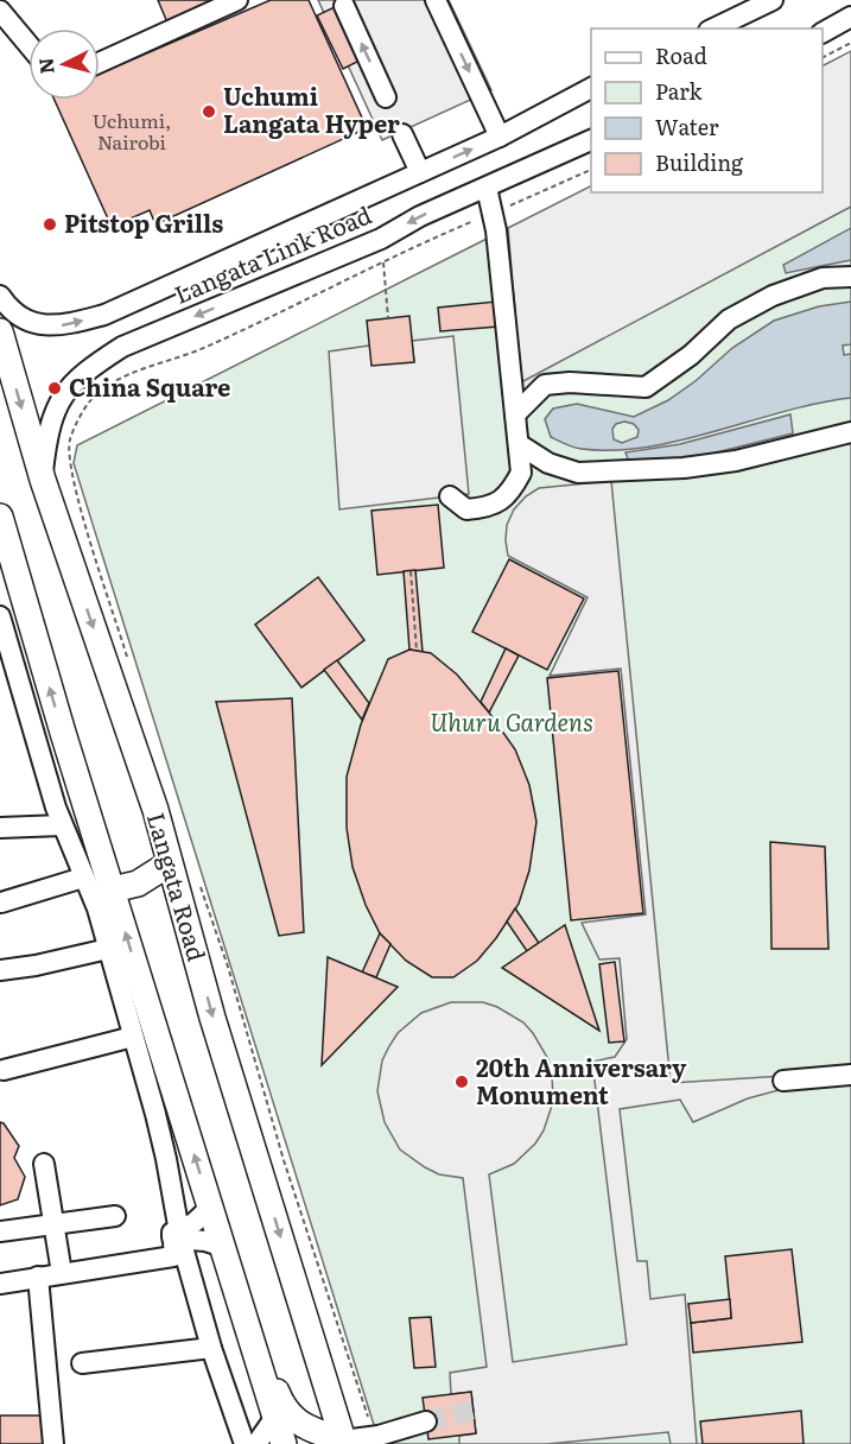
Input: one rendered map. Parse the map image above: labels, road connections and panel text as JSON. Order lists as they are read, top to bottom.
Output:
{
  "streets": {
    "main road": ["Langata Road"],
    "street": ["Langata Link Road"]
  },
  "crossings": [
    ["Langata Link Road", "Langata Road"]
  ],
  "parks": ["Uhuru Gardens"],
  "places": [
    "Uchumi Langata Hyper",
    "Pitstop Grills",
    "China Square",
    "20th Anniversary Monument"
  ],
  "house_numbers": ["Uchumi, Nairobi"],
  "legend": [
    "Road",
    "Park",
    "Water",
    "Building"
  ],
  "north": "left"
}
